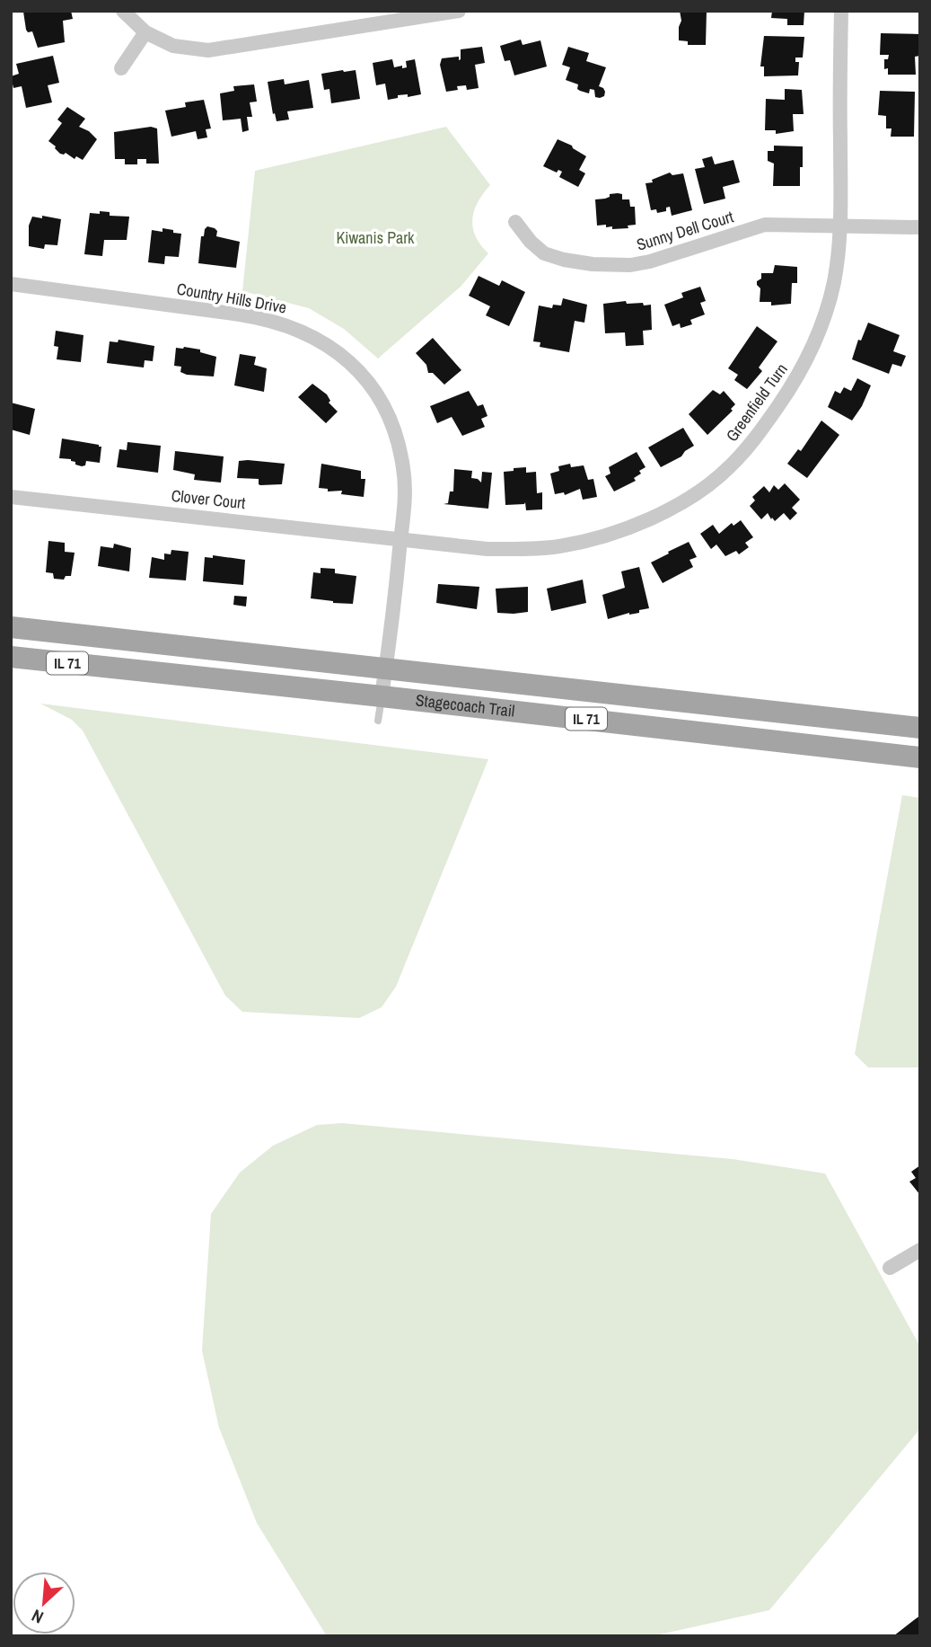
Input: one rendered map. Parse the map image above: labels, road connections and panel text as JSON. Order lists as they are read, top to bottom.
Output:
{
  "streets": {
    "main road": ["IL 71", "Stagecoach Trail"],
    "street": [
      "Sunny Dell Court",
      "Country Hills Drive",
      "Greenfield Turn",
      "Clover Court"
    ]
  },
  "crossings": [
    ["Sunny Dell Court", "Greenfield Turn"],
    ["Country Hills Drive", "Greenfield Turn"],
    ["Country Hills Drive", "Clover Court"],
    ["Country Hills Drive", "Stagecoach Trail"],
    ["Greenfield Turn", "Clover Court"]
  ],
  "parks": ["Kiwanis Park"],
  "north": "bottom left"
}
